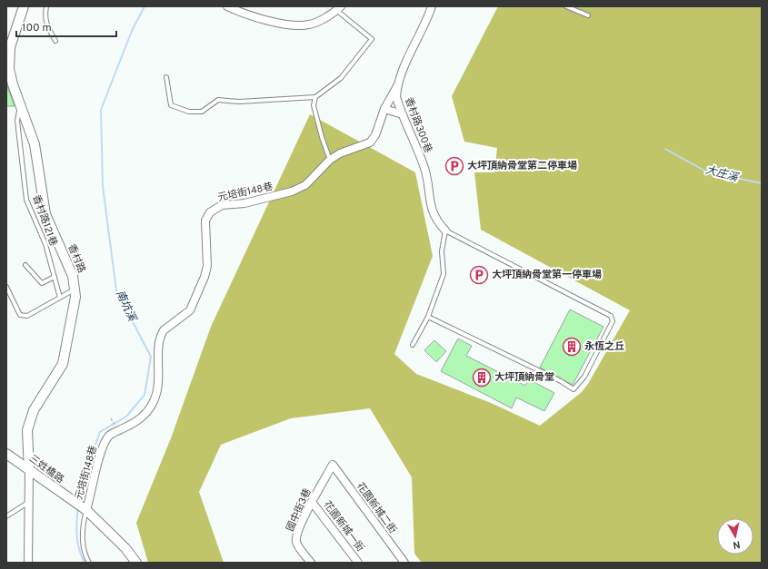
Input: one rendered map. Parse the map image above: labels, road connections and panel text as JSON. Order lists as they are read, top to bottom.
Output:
{
  "streets": {
    "street": [
      "香村路300巷",
      "元培街148巷",
      "香村路",
      "三姓橋路",
      "花園新城二街",
      "國中街3巷",
      "花園新城一街"
    ],
    "lane": ["香村路121巷"]
  },
  "crossings": [
    ["香村路300巷", "元培街148巷"],
    ["元培街148巷", "三姓橋路"],
    ["香村路121巷", "香村路"],
    ["香村路", "三姓橋路"],
    ["花園新城二街", "國中街3巷"],
    ["國中街3巷", "花園新城一街"]
  ],
  "water": ["大庄溪", "南坑溪"],
  "places": {
    "parking": ["大坪頂納骨堂第二停車場", "大坪頂納骨堂第一停車場"],
    "building": ["永恆之丘", "大坪頂納骨堂"]
  },
  "scale_bar": "100 m",
  "north": "bottom"
}
